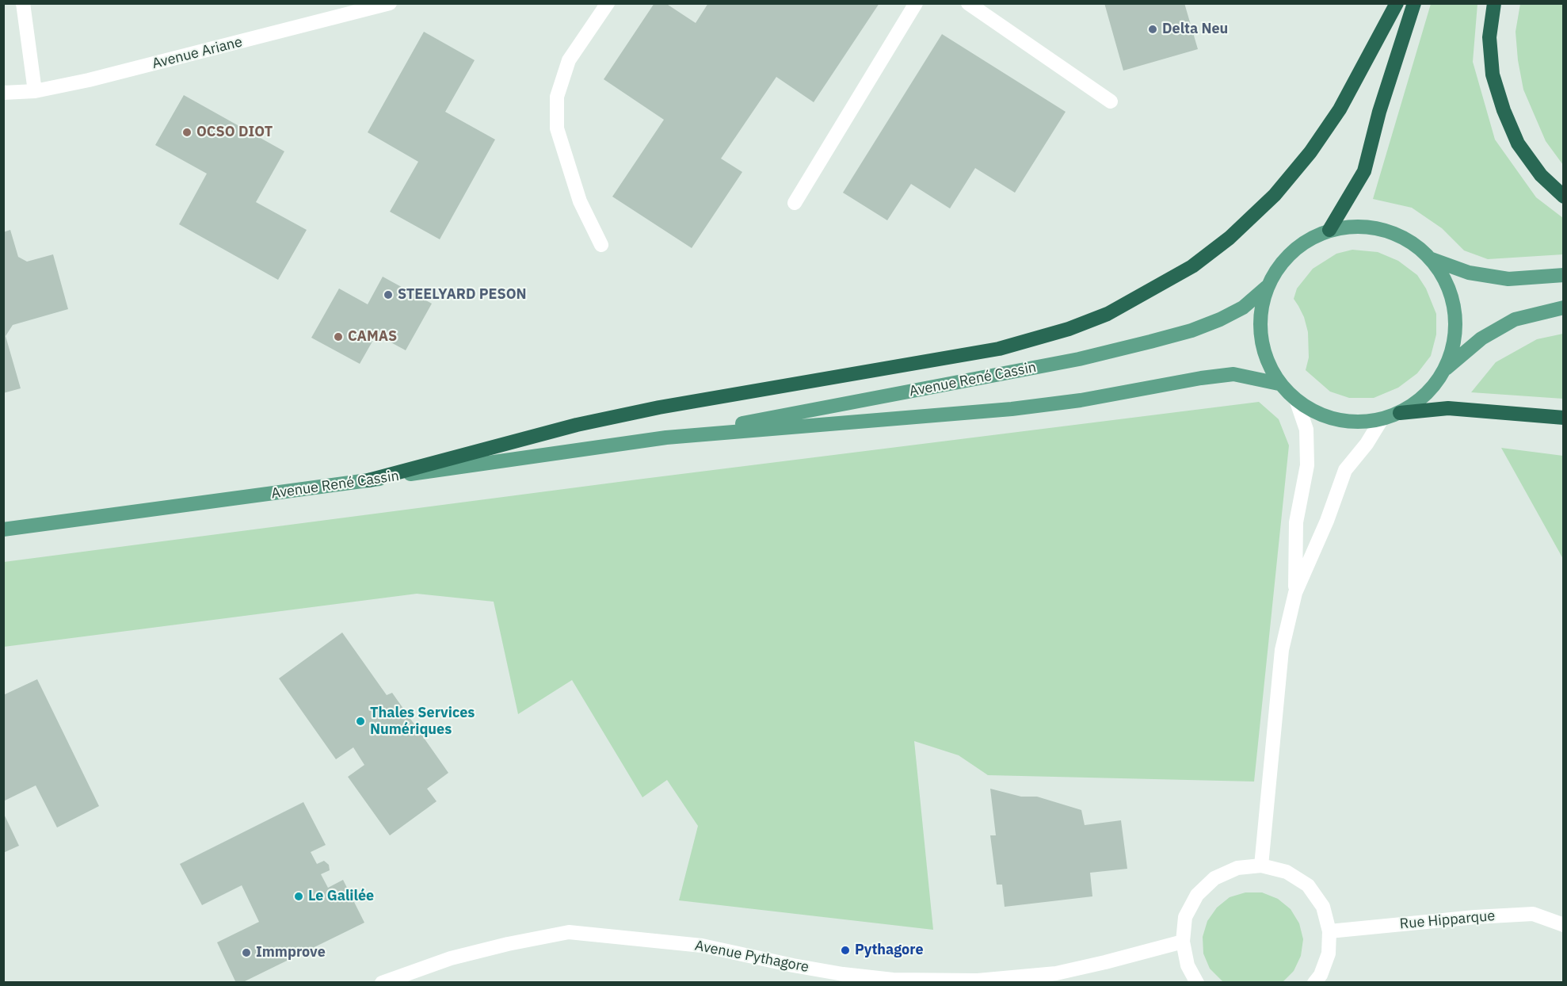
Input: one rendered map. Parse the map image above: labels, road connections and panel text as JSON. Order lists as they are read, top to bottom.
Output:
{
  "streets": {
    "main road": ["Avenue René Cassin"],
    "street": ["Avenue Ariane", "Rue Hipparque", "Avenue Pythagore"]
  },
  "places": [
    "Delta Neu",
    "OCSO DIOT",
    "STEELYARD PESON",
    "CAMAS",
    "Thales Services Numériques",
    "Le Galilée",
    "Pythagore",
    "Immprove"
  ]
}
